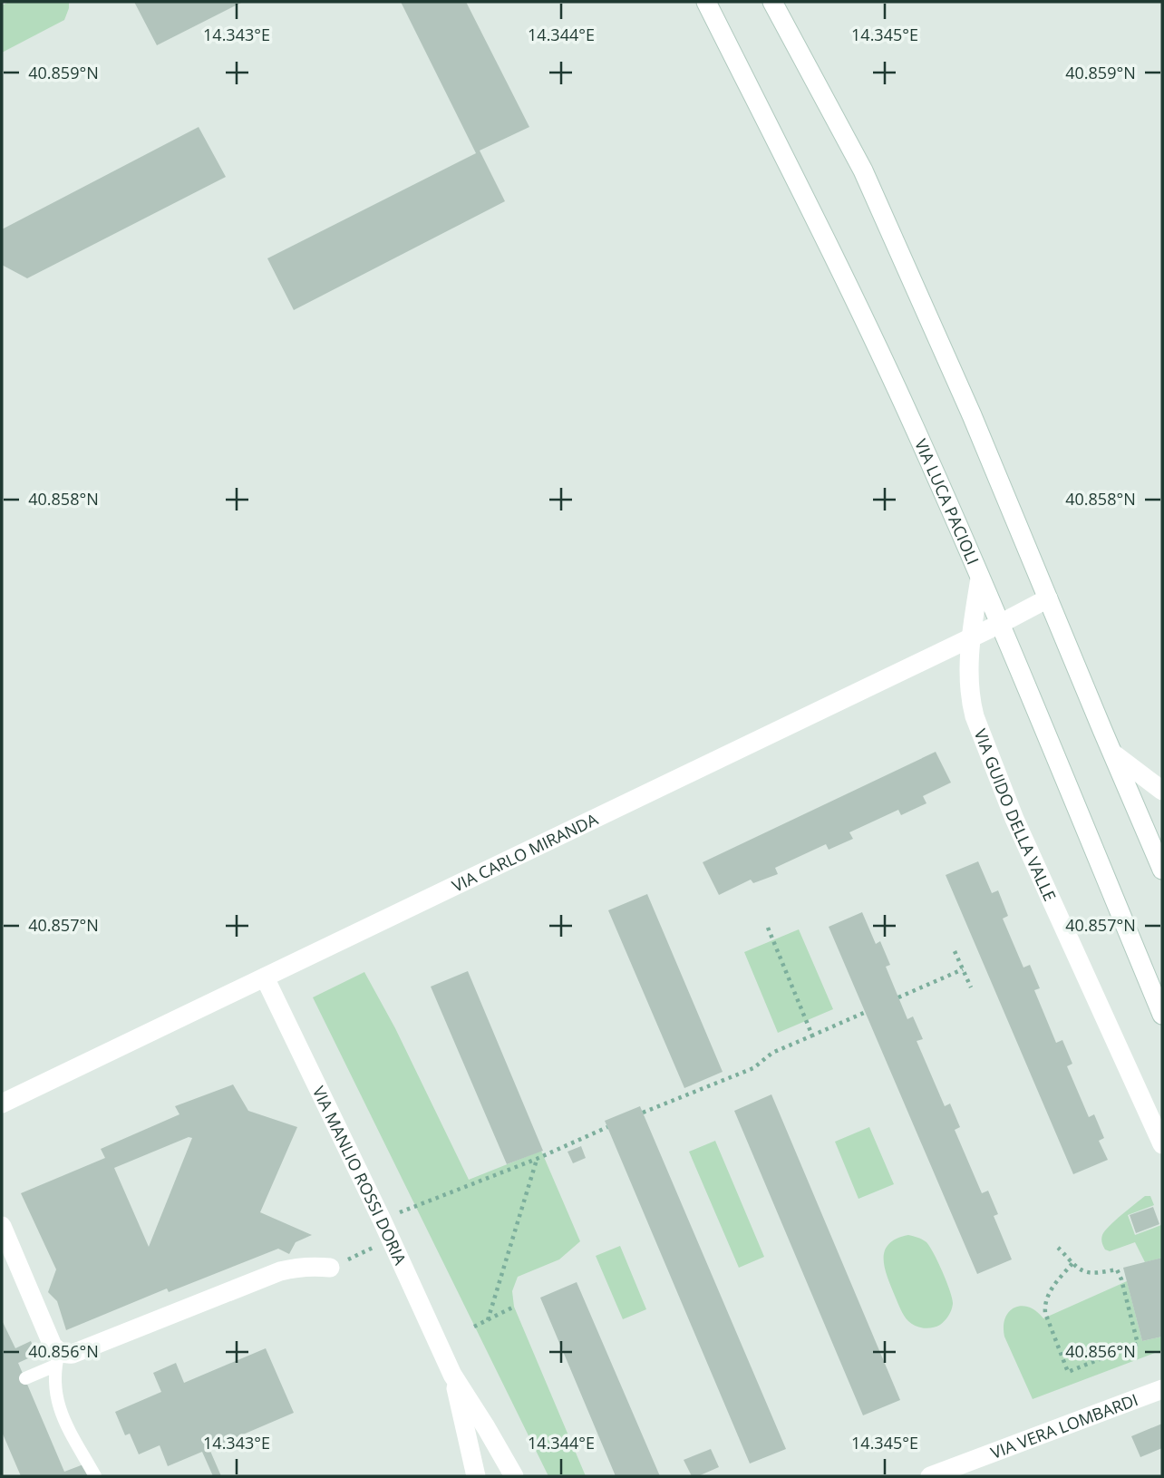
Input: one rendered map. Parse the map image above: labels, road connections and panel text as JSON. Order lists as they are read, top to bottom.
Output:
{
  "streets": {
    "street": [
      "VIA LUCA PACIOLI",
      "VIA GUIDO DELLA VALLE",
      "VIA CARLO MIRANDA",
      "VIA MANLIO ROSSI DORIA",
      "VIA VERA LOMBARDI"
    ]
  },
  "crossings": [
    ["VIA LUCA PACIOLI", "VIA GUIDO DELLA VALLE"],
    ["VIA LUCA PACIOLI", "VIA CARLO MIRANDA"],
    ["VIA GUIDO DELLA VALLE", "VIA CARLO MIRANDA"],
    ["VIA CARLO MIRANDA", "VIA MANLIO ROSSI DORIA"]
  ],
  "coordinates": [
    "14.343°E",
    "14.344°E",
    "14.345°E",
    "40.859°N",
    "40.858°N",
    "40.857°N",
    "40.856°N"
  ]
}
